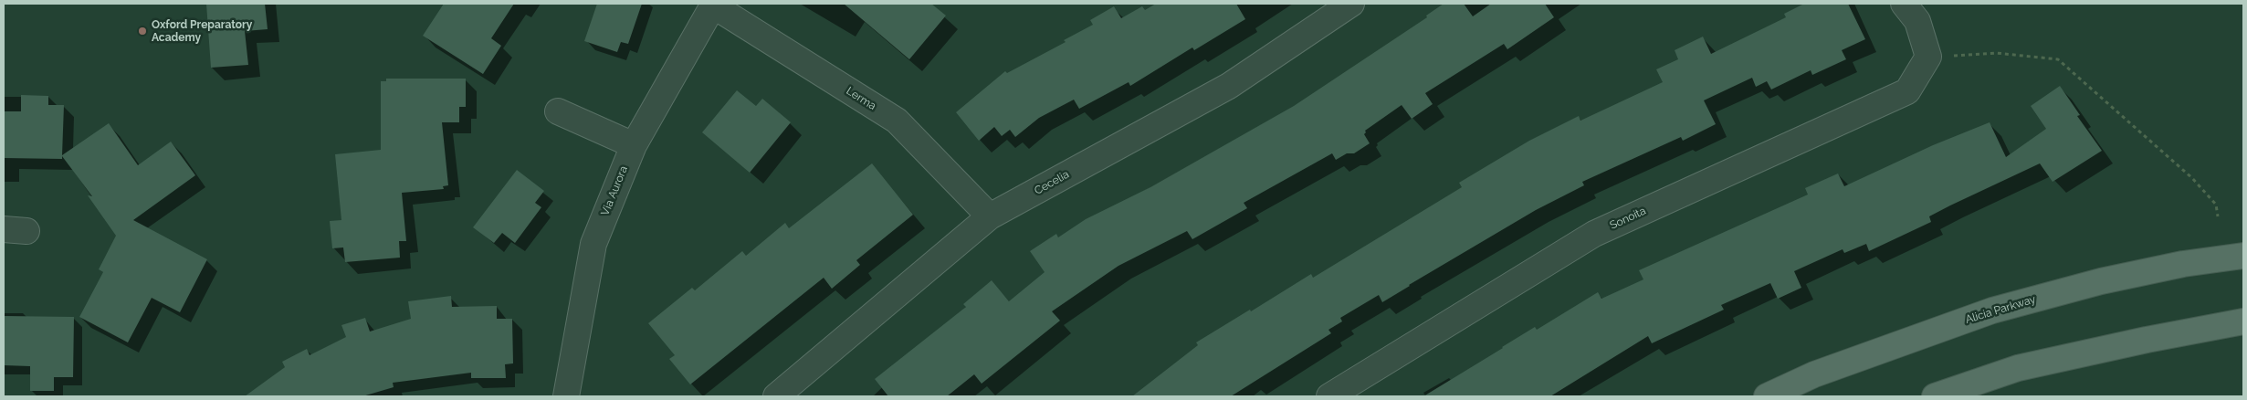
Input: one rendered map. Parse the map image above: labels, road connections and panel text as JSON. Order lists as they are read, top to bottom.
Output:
{
  "streets": {
    "main road": ["Alicia Parkway"],
    "street": [
      "Lerma",
      "Cecelia",
      "Via Aurora",
      "Sonoita"
    ]
  },
  "crossings": [
    ["Lerma", "Cecelia"],
    ["Lerma", "Via Aurora"]
  ],
  "places": ["Oxford Preparatory Academy"]
}
